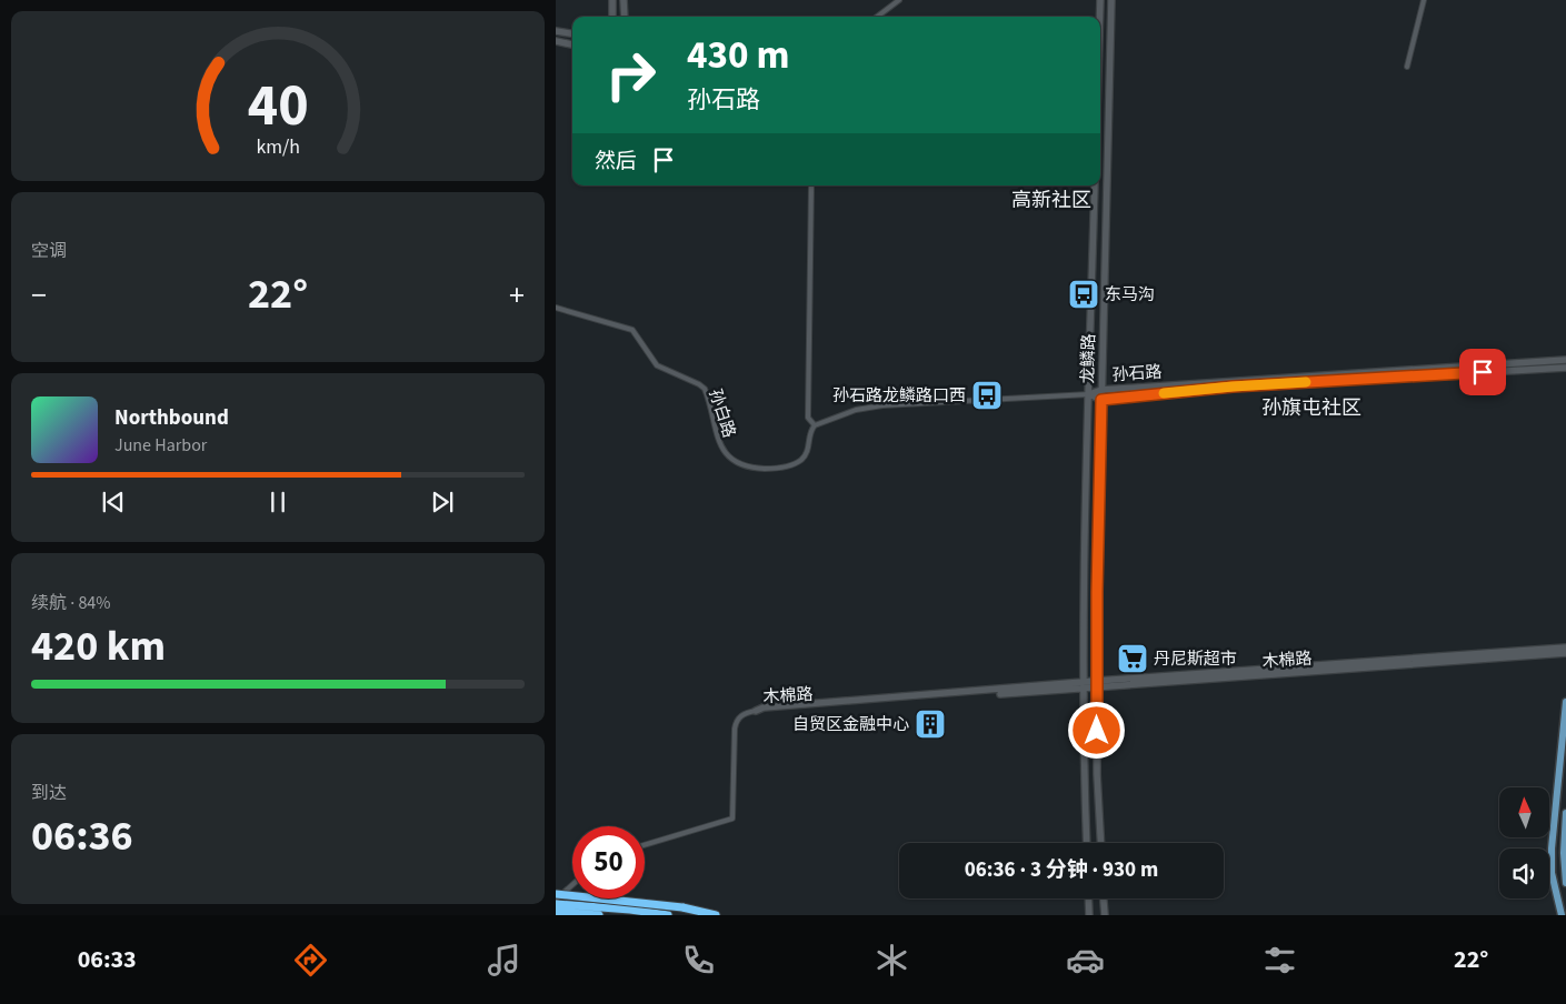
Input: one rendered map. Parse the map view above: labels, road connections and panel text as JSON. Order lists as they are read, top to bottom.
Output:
{
  "streets": {
    "main road": ["龙鳞路", "孙石路", "木棉路"],
    "street": ["孙白路"]
  },
  "crossings": [
    ["龙鳞路", "孙石路"],
    ["龙鳞路", "木棉路"]
  ],
  "districts": ["高新社区", "孙旗屯社区"],
  "places": {
    "bus stop": ["东马沟", "孙石路龙鳞路口西"],
    "supermarket": ["丹尼斯超市"],
    "building": ["自贸区金融中心"]
  },
  "north": "top",
  "page": {
    "turn": ["430 m", "孙石路"],
    "then": "然后",
    "tile": [
      "空调",
      ["续航 · 84%", "420 km"],
      ["到达", "06:36"]
    ],
    "heat": ["−", "22°", "+"],
    "song": ["Northbound", "June Harbor"],
    "limit": "50",
    "trip": "06:36 · 3 分钟 · 930 m",
    "tabs": ["06:33", "22°"],
    "gauge": ["40", "km/h"]
  }
}
